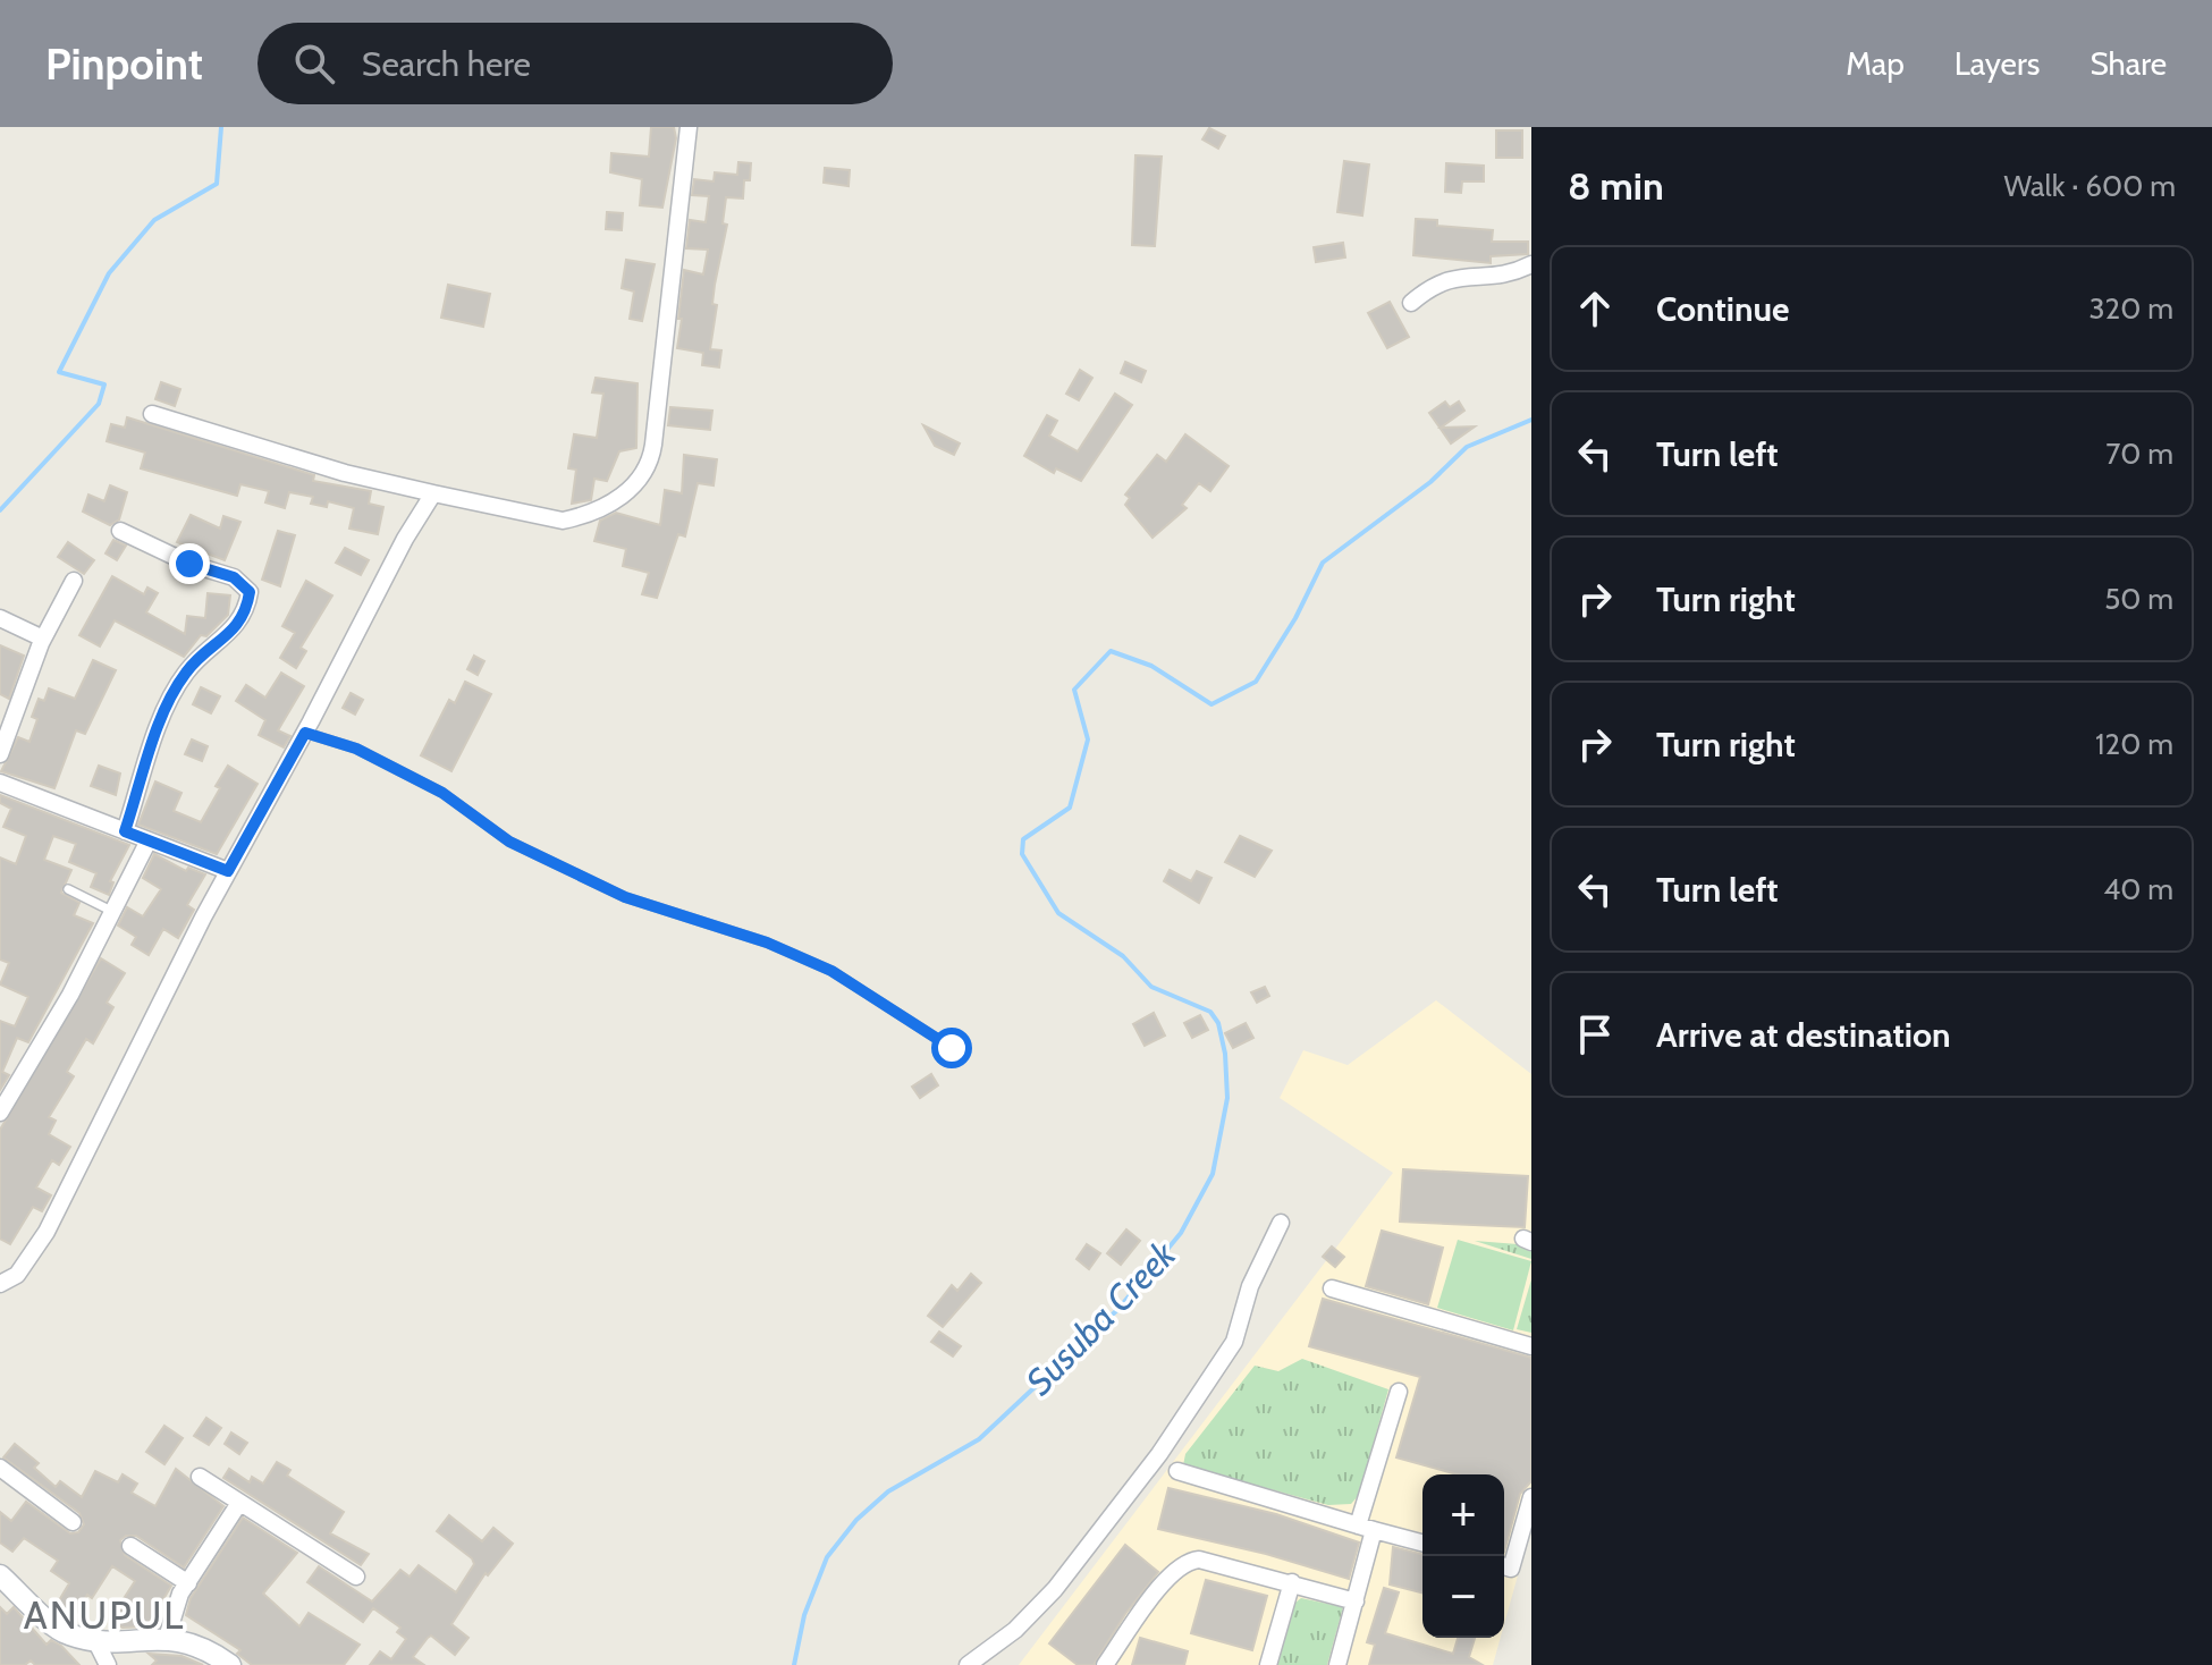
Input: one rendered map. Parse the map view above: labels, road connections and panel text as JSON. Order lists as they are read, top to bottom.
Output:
{
  "districts": ["ANUPUL"],
  "water": ["Susuba Creek"],
  "page": {
    "header": "Pinpoint",
    "search": "Search here",
    "nav": ["Map", "Layers", "Share"],
    "heading": ["8 min", "Walk · 600 m"],
    "list": [
      ["Continue", "320 m"],
      ["Turn left", "70 m"],
      ["Turn right", "50 m"],
      ["Turn right", "120 m"],
      ["Turn left", "40 m"],
      "Arrive at destination"
    ],
    "map_buttons": ["+", "−"]
  }
}
